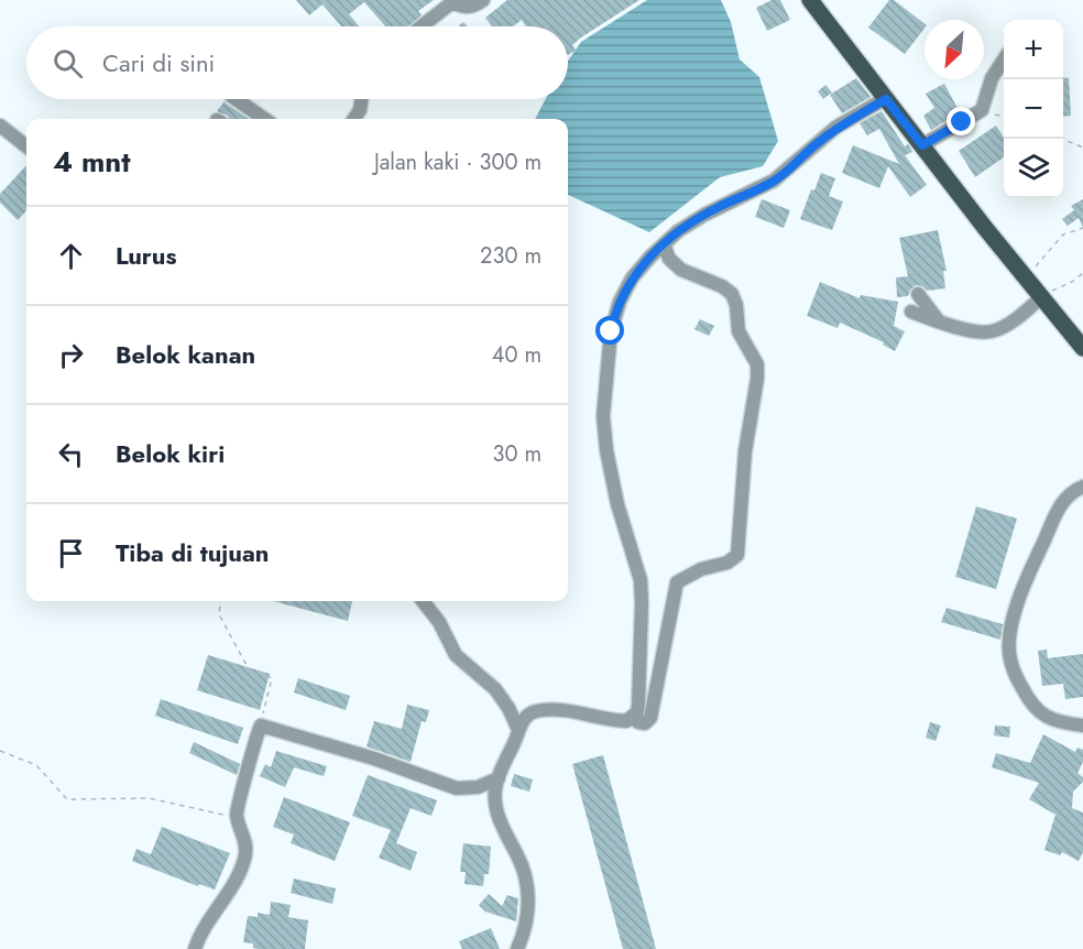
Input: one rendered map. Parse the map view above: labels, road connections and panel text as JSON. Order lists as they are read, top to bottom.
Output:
{
  "north": "bottom left",
  "page": {
    "map_buttons": ["+", "−"],
    "search": "Cari di sini",
    "heading": ["4 mnt", "Jalan kaki · 300 m"],
    "list": [
      ["Lurus", "230 m"],
      ["Belok kanan", "40 m"],
      ["Belok kiri", "30 m"],
      "Tiba di tujuan"
    ]
  }
}
